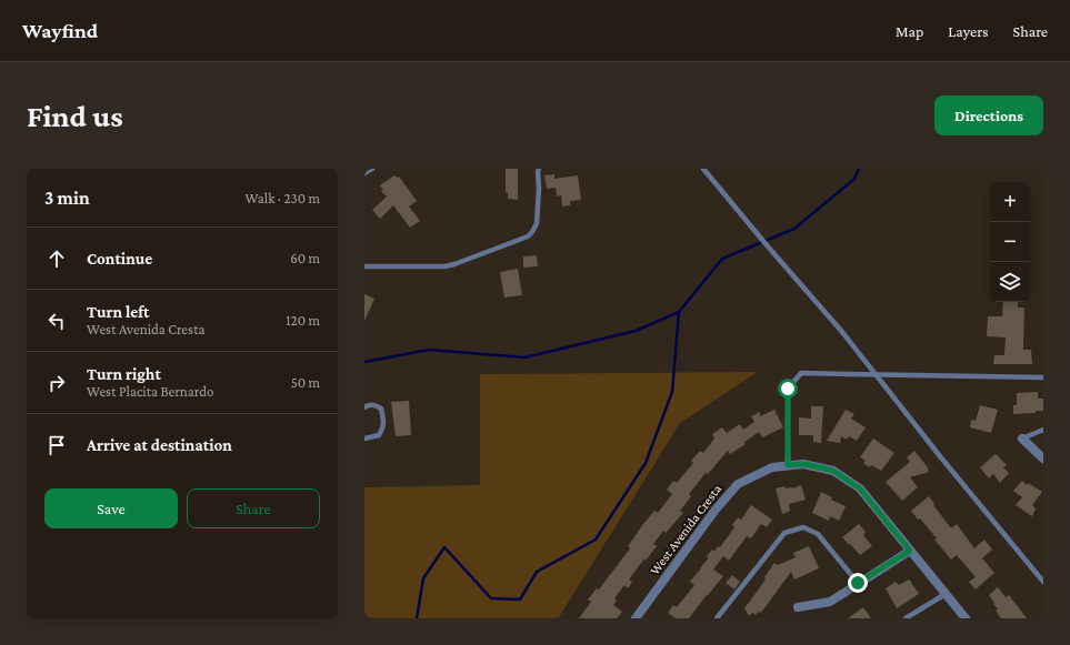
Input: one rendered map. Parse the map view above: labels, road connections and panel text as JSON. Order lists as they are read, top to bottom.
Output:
{
  "streets": {
    "street": ["West Avenida Cresta"]
  },
  "page": {
    "header": "Wayfind",
    "nav": ["Map", "Layers", "Share"],
    "buttons": [
      "Directions",
      ["Save", "Share"]
    ],
    "title": "Find us",
    "heading": ["3 min", "Walk · 230 m"],
    "map_buttons": ["+", "−"],
    "list": [
      ["Continue", "60 m"],
      ["Turn left", "West Avenida Cresta", "120 m"],
      ["Turn right", "West Placita Bernardo", "50 m"],
      "Arrive at destination"
    ]
  }
}
